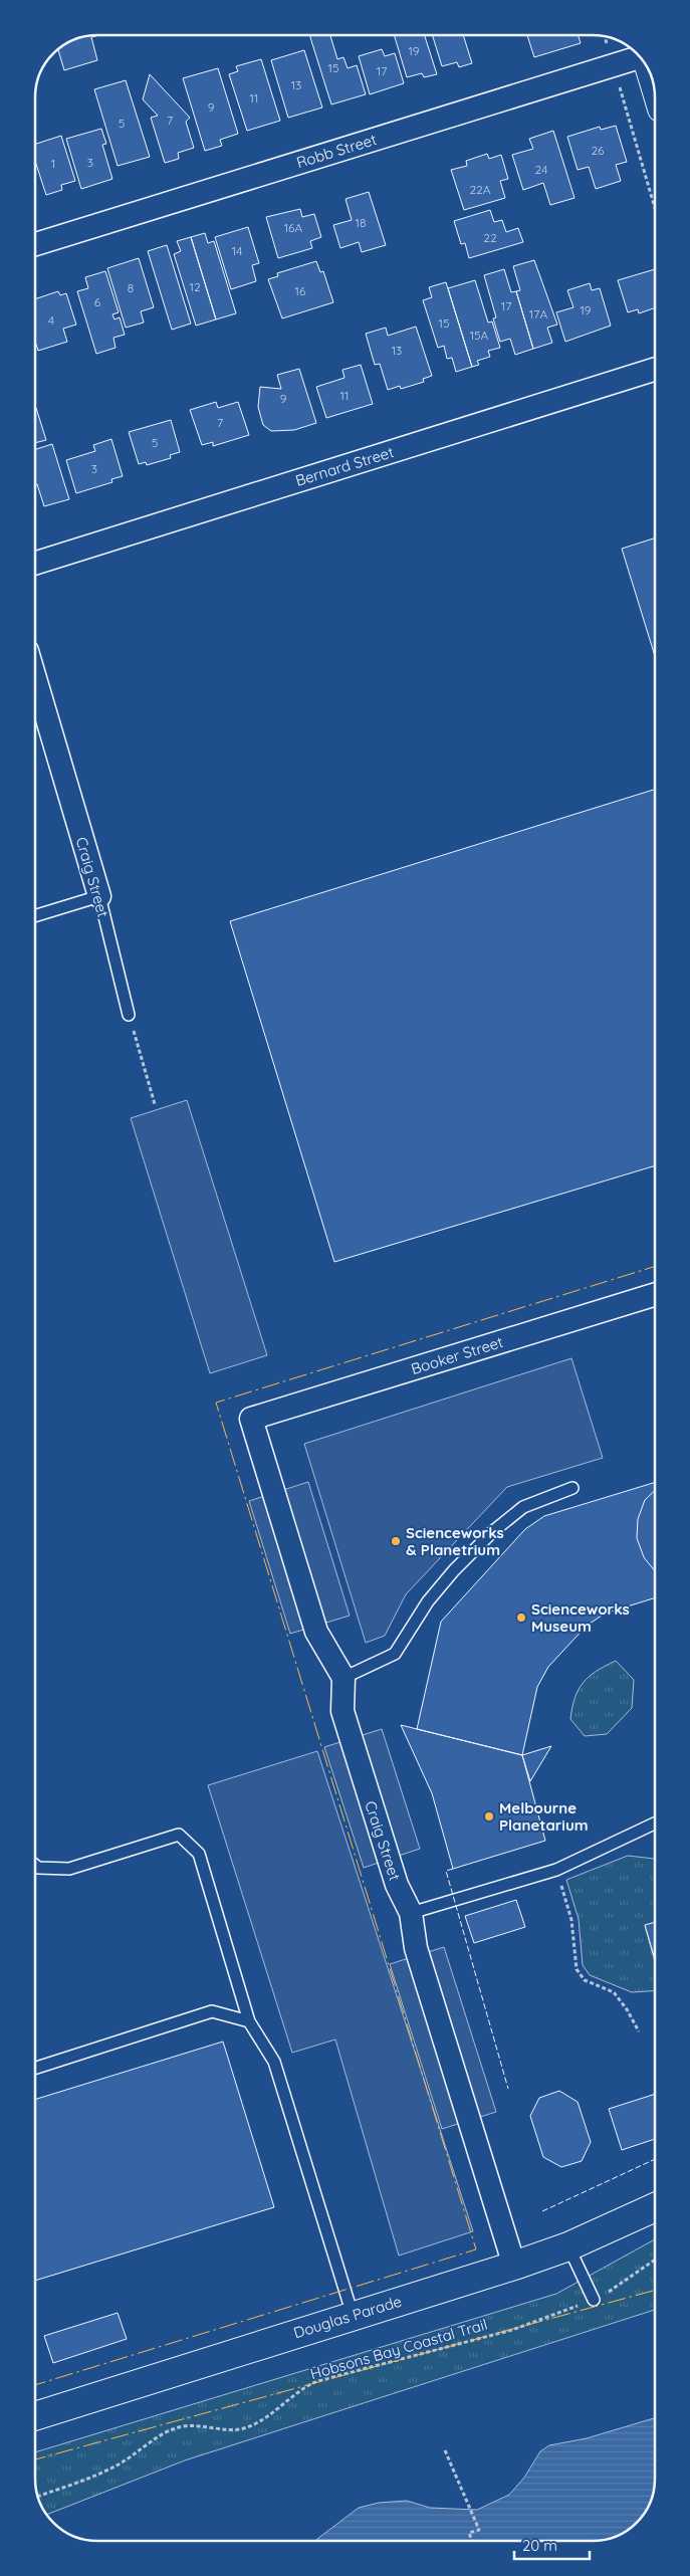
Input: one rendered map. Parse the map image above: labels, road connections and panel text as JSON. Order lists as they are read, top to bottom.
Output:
{
  "streets": {
    "main road": ["Douglas Parade"],
    "street": [
      "Robb Street",
      "Bernard Street",
      "Craig Street",
      "Booker Street"
    ],
    "path": ["Hobsons Bay Coastal Trail"]
  },
  "crossings": [
    ["Craig Street", "Booker Street"],
    ["Craig Street", "Douglas Parade"]
  ],
  "places": ["Scienceworks & Planetrium", "Scienceworks Museum", "Melbourne Planetarium"],
  "house_numbers": [
    "19",
    "15",
    "17",
    "13",
    "11",
    "9",
    "7",
    "5",
    "26",
    "3",
    "1",
    "24",
    "22A",
    "18",
    "16A",
    "22",
    "14",
    "12",
    "8",
    "16",
    "6",
    "17",
    "19",
    "17A",
    "4",
    "15",
    "15A",
    "13",
    "11",
    "9",
    "7",
    "5",
    "3"
  ],
  "scale_bar": "20 m"
}
